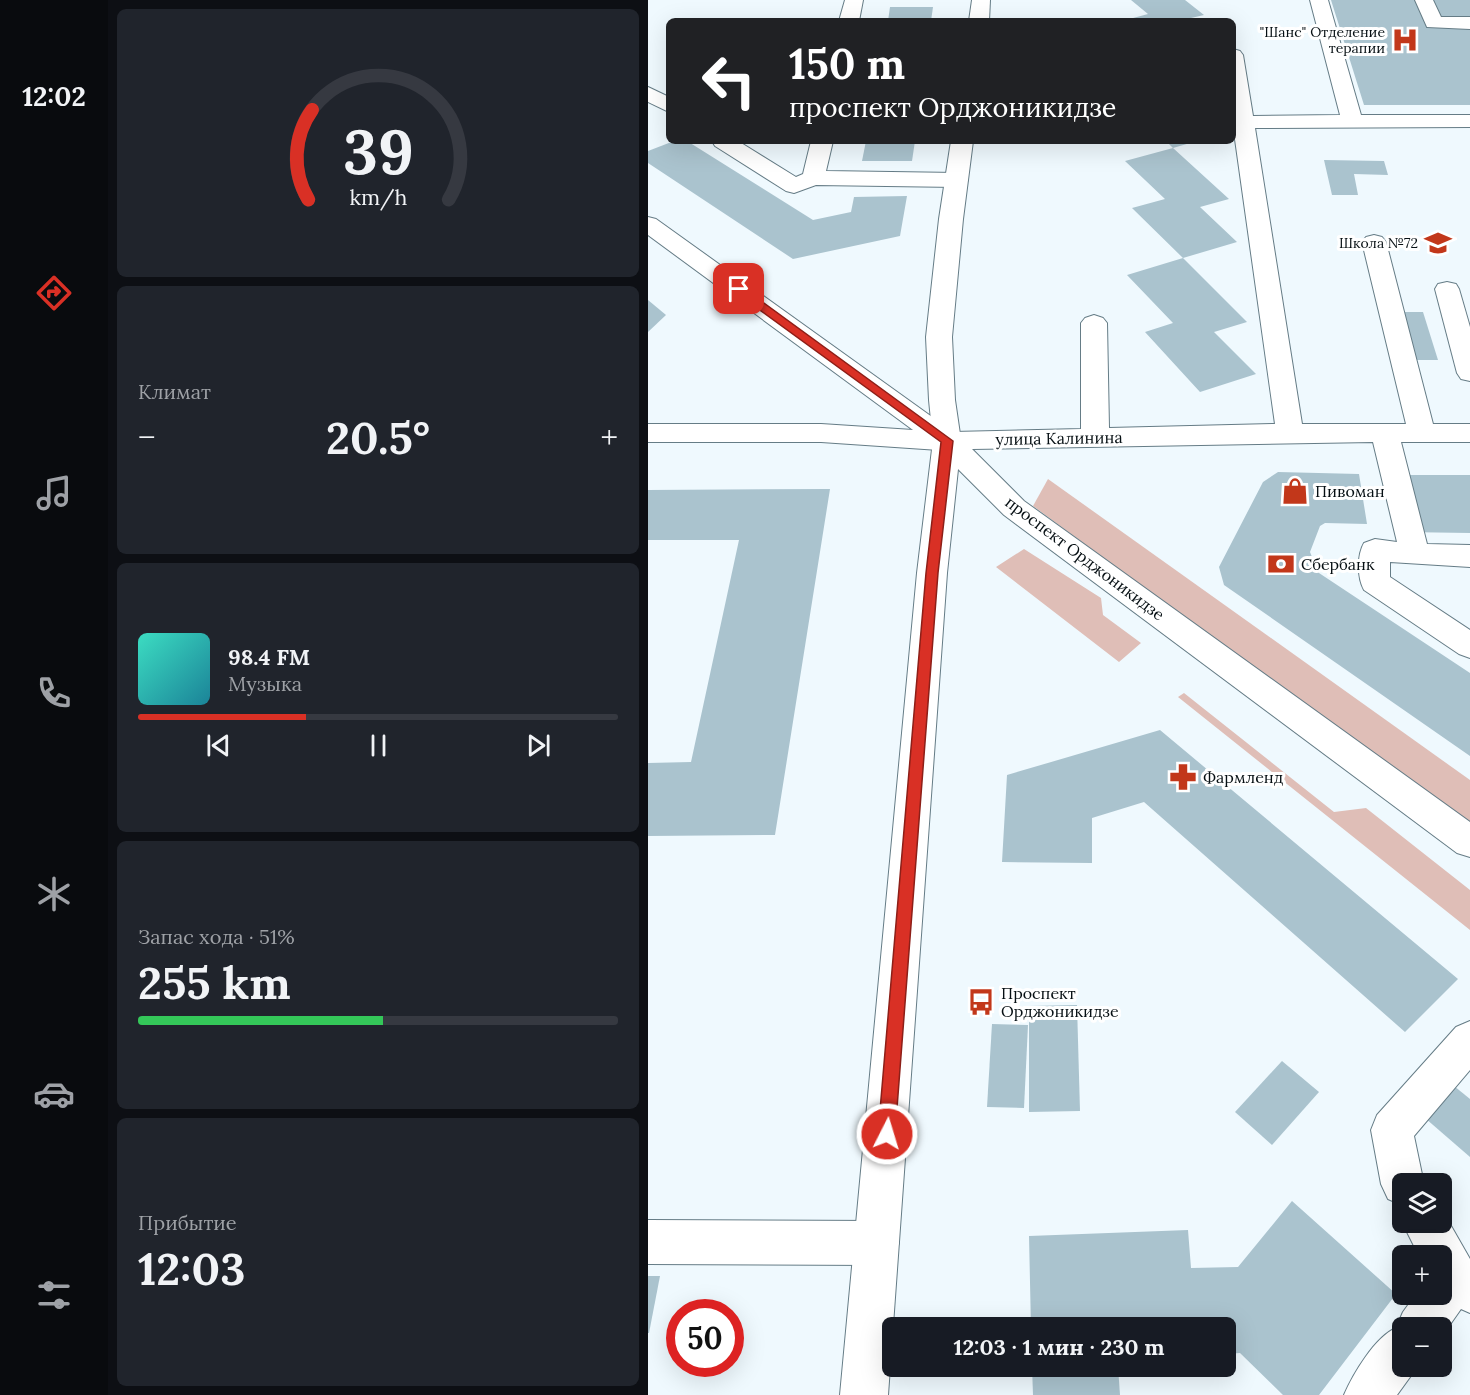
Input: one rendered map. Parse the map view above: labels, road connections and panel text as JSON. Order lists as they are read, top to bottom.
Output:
{
  "streets": {
    "street": ["улица Калинина", "проспект Орджоникидзе"]
  },
  "crossings": [
    ["улица Калинина", "проспект Орджоникидзе"]
  ],
  "places": {
    "hospital": ["\"Шанс\" Отделение терапии"],
    "school or university": ["Школа №72"],
    "shop": ["Пивоман"],
    "bank": ["Сбербанк"],
    "pharmacy": ["Фармленд"],
    "bus stop": ["Проспект Орджоникидзе"]
  },
  "page": {
    "tabs": "12:02",
    "turn": ["150 m", "проспект Орджоникидзе"],
    "tile": [
      "Климат",
      ["Запас хода · 51%", "255 km"],
      ["Прибытие", "12:03"]
    ],
    "heat": ["−", "20.5°", "+"],
    "song": ["98.4 FM", "Музыка"],
    "map_buttons": ["+", "−"],
    "limit": "50",
    "trip": "12:03 · 1 мин · 230 m",
    "gauge": ["39", "km/h"]
  }
}
